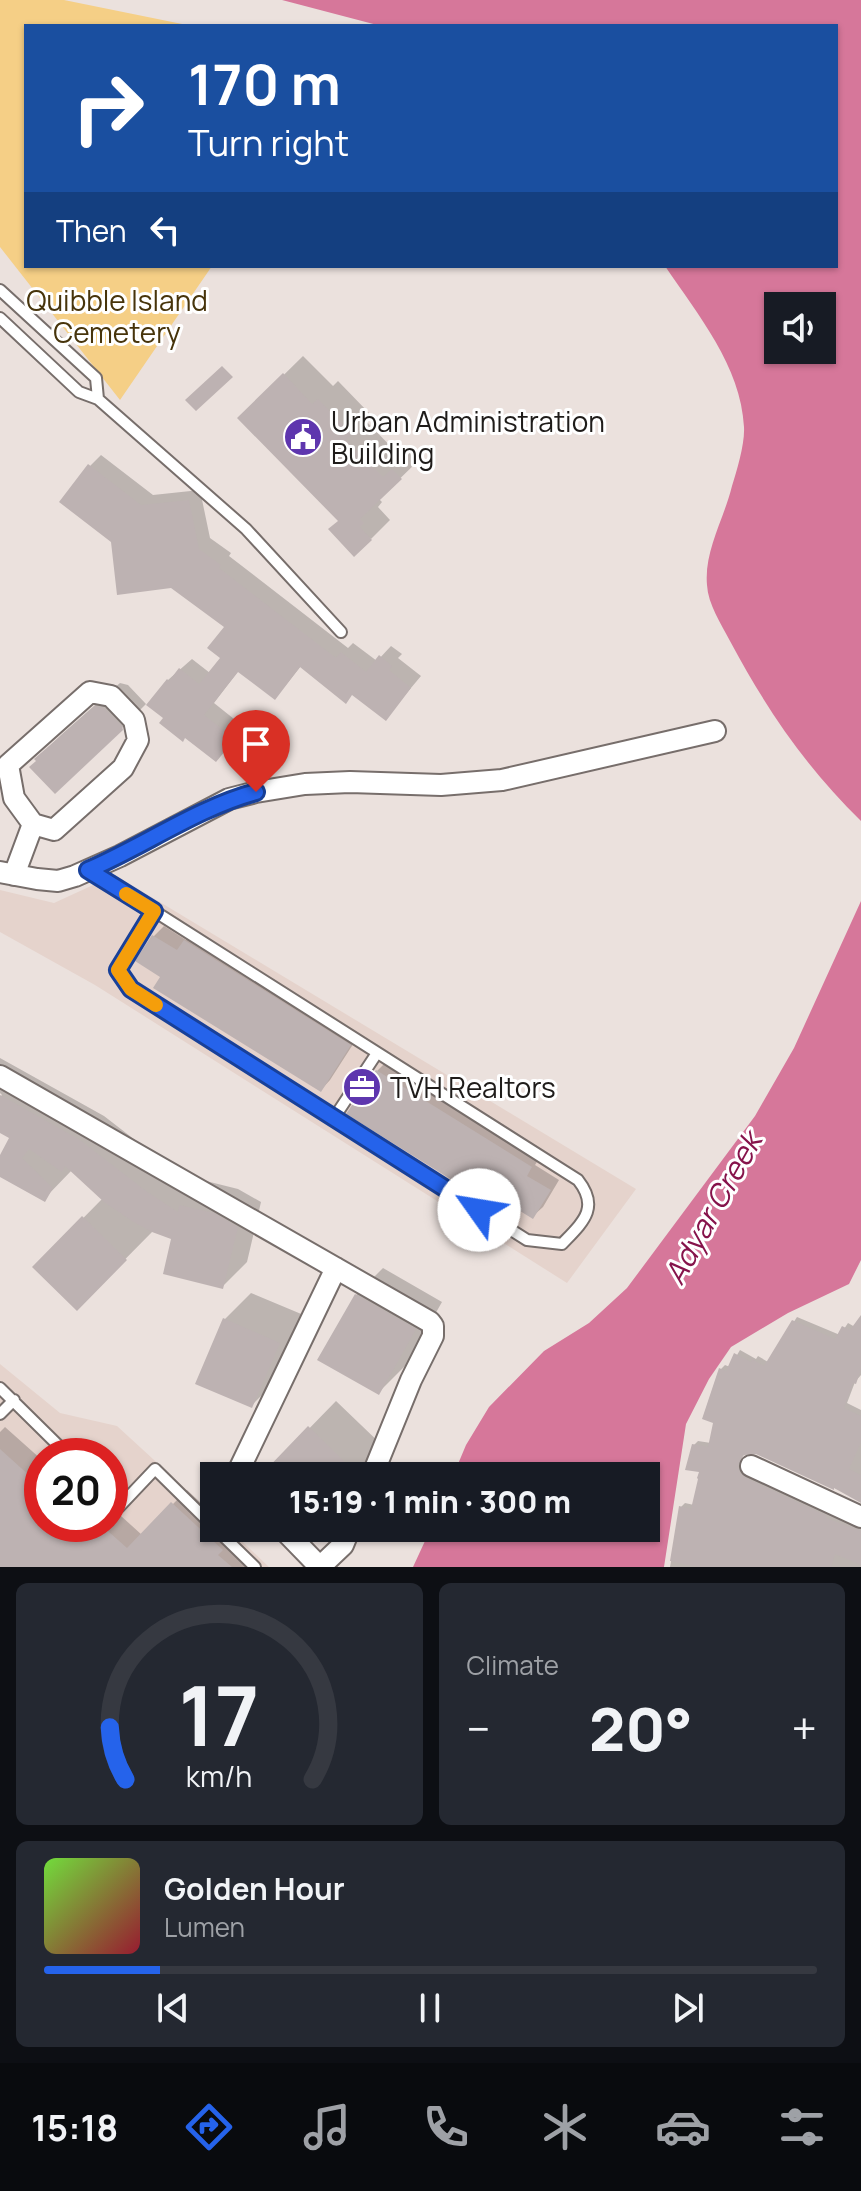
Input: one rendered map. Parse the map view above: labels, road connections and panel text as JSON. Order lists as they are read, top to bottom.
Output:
{
  "water": ["Adyar Creek"],
  "parks": ["Quibble Island Cemetery"],
  "places": {
    "public building": ["Urban Administration Building"],
    "office": ["TVH Realtors"]
  },
  "page": {
    "turn": ["170 m", "Turn right"],
    "then": "Then",
    "limit": "20",
    "trip": "15:19 · 1 min · 300 m",
    "tile": "Climate",
    "heat": ["−", "20°", "+"],
    "song": ["Golden Hour", "Lumen"],
    "tabs": "15:18",
    "gauge": ["17", "km/h"]
  }
}
